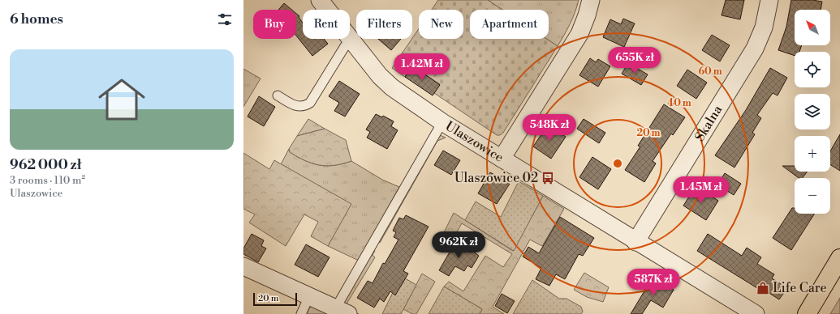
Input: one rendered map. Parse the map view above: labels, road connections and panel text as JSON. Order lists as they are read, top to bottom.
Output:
{
  "streets": {
    "street": ["Skalna", "Ulaszowice"]
  },
  "crossings": [
    ["Skalna", "Ulaszowice"]
  ],
  "places": {
    "bus stop": ["Ulaszowice 02"],
    "shop": ["Life Care"]
  },
  "scale_bar": "20 m",
  "north": "top left",
  "page": {
    "heading": "6 homes",
    "map_buttons": ["+", "−"],
    "chip": [
      "Buy",
      "Rent",
      "Filters",
      "New",
      "Apartment"
    ],
    "list": [
      {
        "name": "962 000 zł",
        "note": "3 rooms · 110 m² · Ulaszowice"
      }
    ],
    "price": [
      "655K zł",
      "1.42M zł",
      "548K zł",
      "1.45M zł",
      "962K zł",
      "587K zł"
    ],
    "scale": "20 m"
  },
  "rings": ["60 m", "40 m", "20 m"]
}
